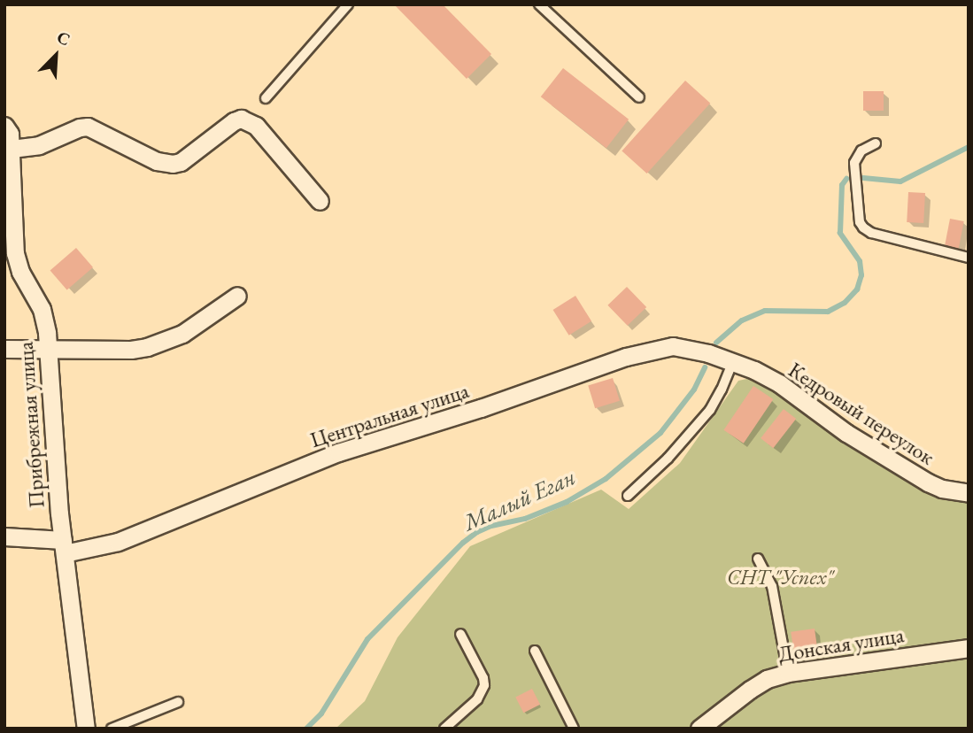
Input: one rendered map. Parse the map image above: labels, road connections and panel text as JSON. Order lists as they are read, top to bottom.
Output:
{
  "streets": {
    "street": [
      "Кедровый переулок",
      "Центральная улица",
      "Прибрежная улица",
      "Донская улица"
    ]
  },
  "crossings": [
    ["Кедровый переулок", "Центральная улица"],
    ["Центральная улица", "Прибрежная улица"]
  ],
  "water": ["Малый Еган"],
  "parks": ["СНТ \"Успех\""],
  "north": "top right"
}
